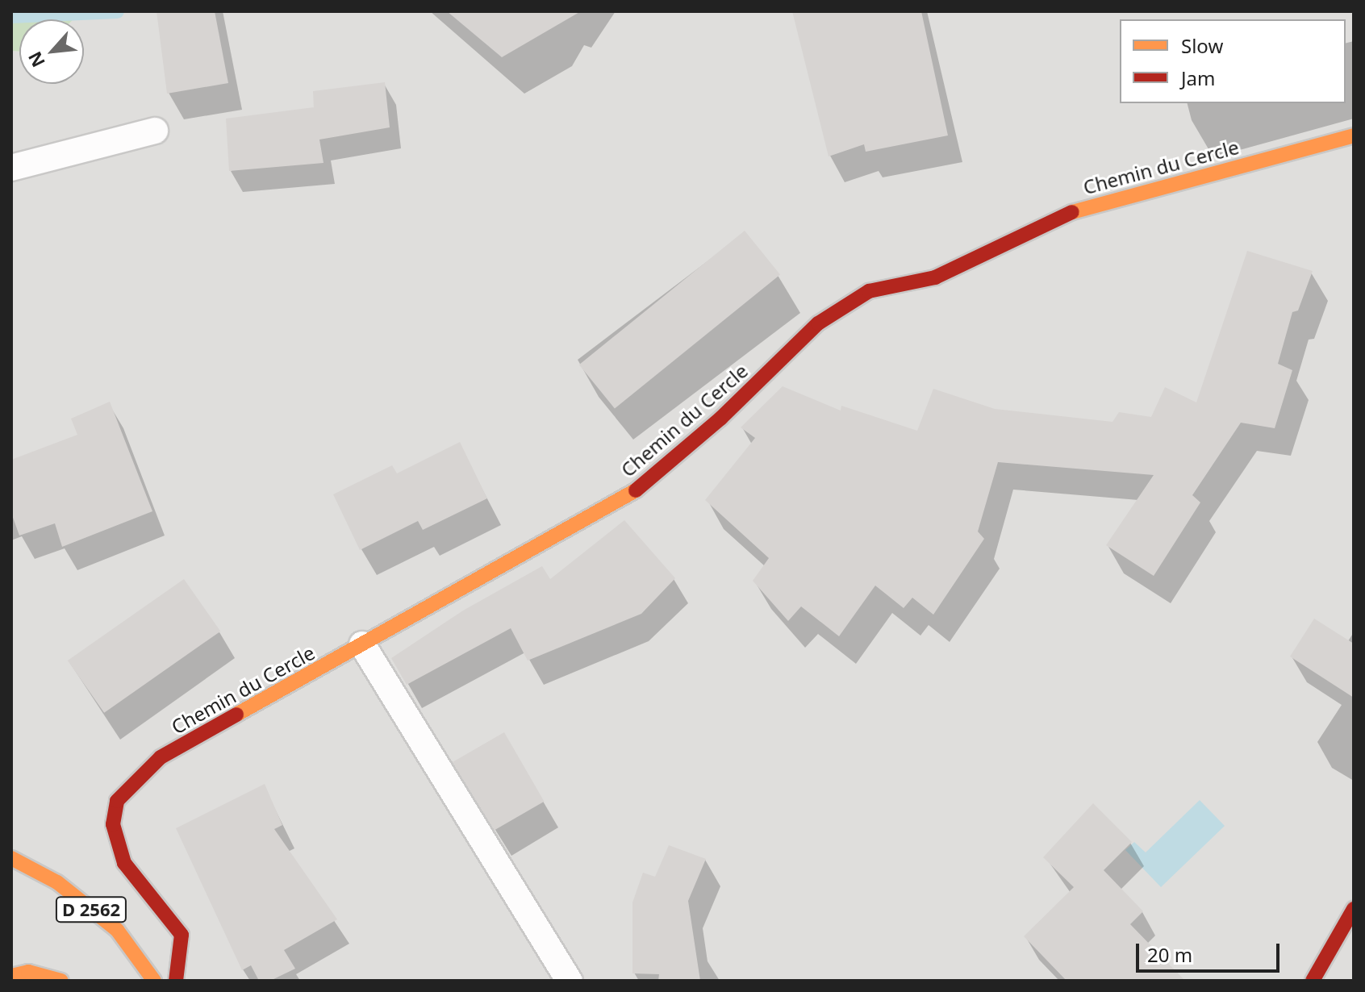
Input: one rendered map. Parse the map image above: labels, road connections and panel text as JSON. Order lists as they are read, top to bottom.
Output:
{
  "streets": {
    "street": ["Chemin du Cercle", "D 2562"]
  },
  "legend": ["Slow", "Jam"],
  "scale_bar": "20 m",
  "north": "bottom left"
}
